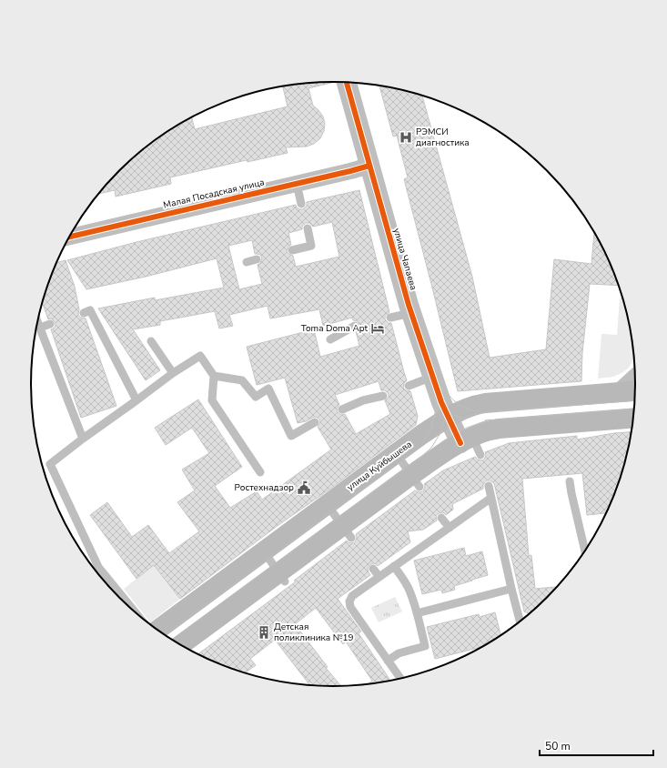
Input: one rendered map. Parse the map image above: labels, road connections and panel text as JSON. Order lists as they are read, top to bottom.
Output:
{
  "streets": {
    "main road": ["улица Куйбышева"],
    "street": ["Малая Посадская улица", "улица Чапаева"]
  },
  "crossings": [
    ["Малая Посадская улица", "улица Чапаева"],
    ["улица Чапаева", "улица Куйбышева"]
  ],
  "places": {
    "hospital": ["РЭМСИ диагностика"],
    "hotel": ["Toma Doma Apt"],
    "public building": ["Ростехнадзор"],
    "building": ["Детская поликлиника №19"]
  },
  "scale_bar": "50 m"
}
